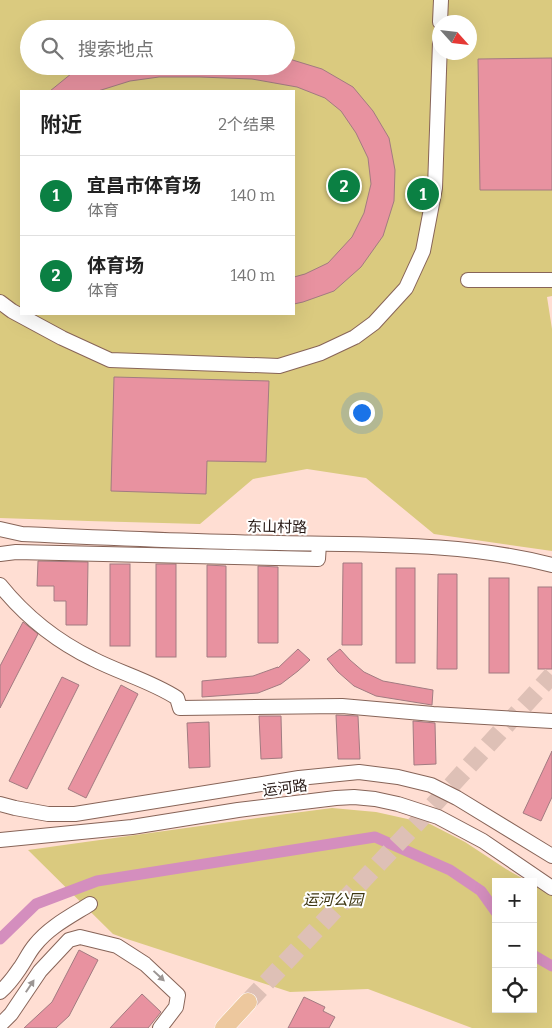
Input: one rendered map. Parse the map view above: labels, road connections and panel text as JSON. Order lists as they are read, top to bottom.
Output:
{
  "streets": {
    "street": ["东山村路", "运河路"]
  },
  "parks": ["运河公园"],
  "north": "bottom right",
  "page": {
    "search": "搜索地点",
    "heading": ["附近", "2个结果"],
    "list": [
      {
        "mark": "1",
        "name": "宜昌市体育场",
        "note": "体育",
        "value": "140 m"
      },
      {
        "mark": "2",
        "name": "体育场",
        "note": "体育",
        "value": "140 m"
      }
    ],
    "pins": ["2", "1"],
    "map_buttons": ["+", "−"]
  }
}
